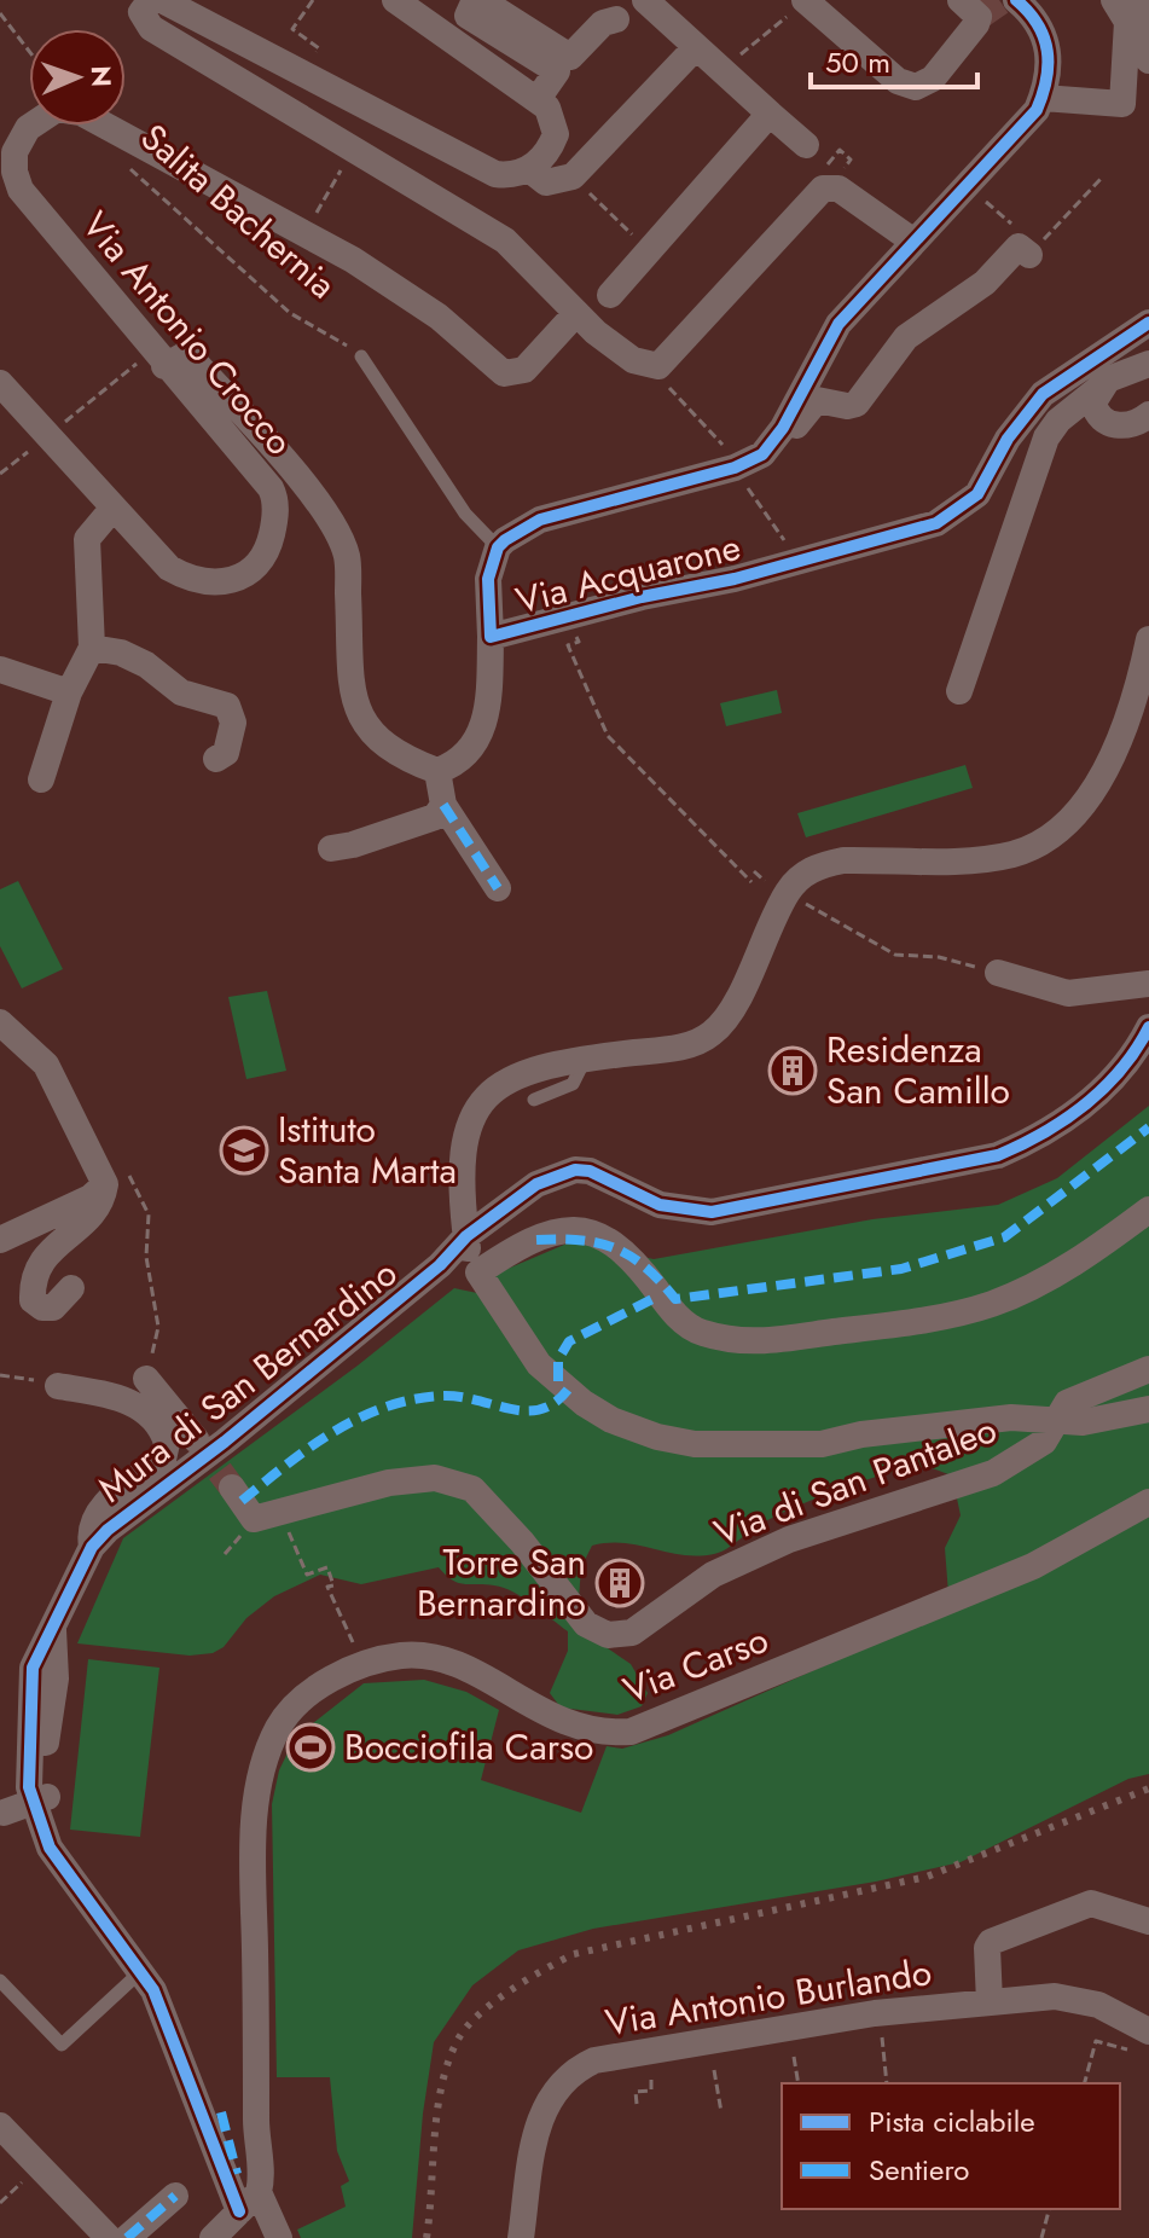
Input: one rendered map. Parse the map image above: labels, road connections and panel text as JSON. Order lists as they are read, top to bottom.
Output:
{
  "streets": {
    "street": [
      "Via Antonio Crocco",
      "Via Acquarone",
      "Mura di San Bernardino",
      "Via di San Pantaleo",
      "Via Carso",
      "Via Antonio Burlando"
    ],
    "path": ["Salita Bachernia"]
  },
  "places": {
    "building": ["Residenza San Camillo", "Torre San Bernardino"],
    "school or university": ["Istituto Santa Marta"],
    "sports": ["Bocciofila Carso"]
  },
  "legend": ["Pista ciclabile", "Sentiero"],
  "scale_bar": "50 m",
  "north": "right"
}
